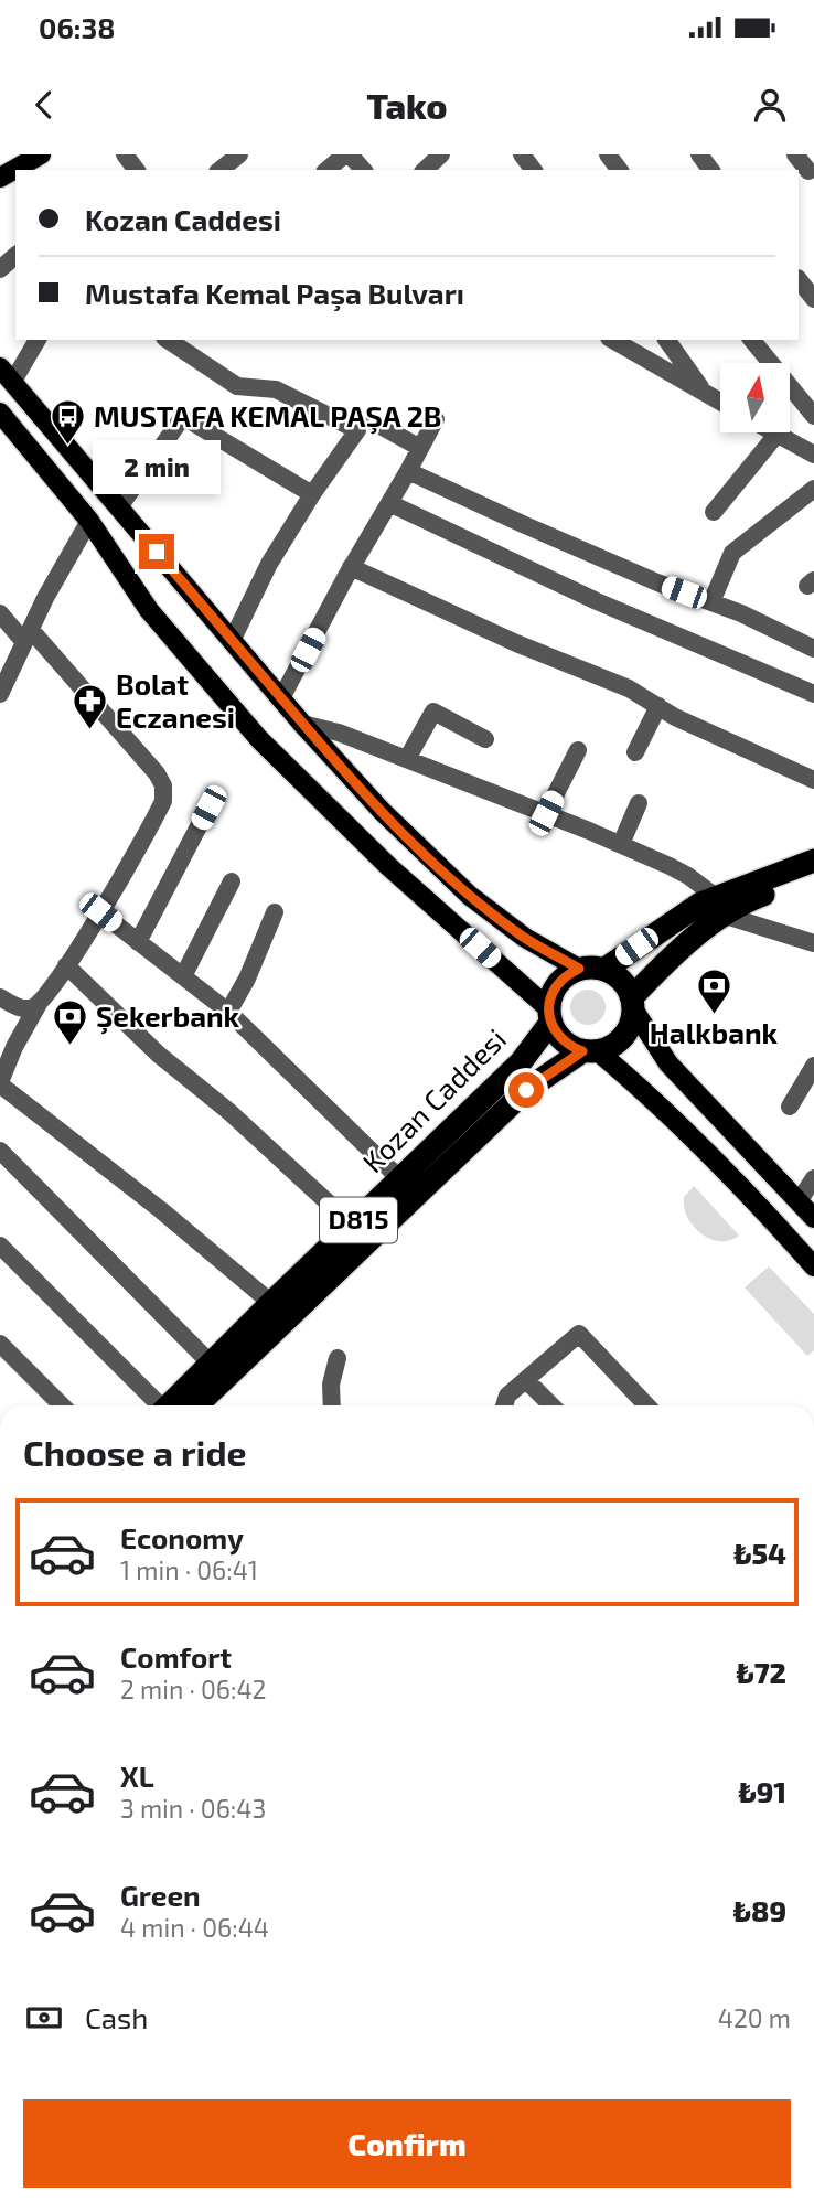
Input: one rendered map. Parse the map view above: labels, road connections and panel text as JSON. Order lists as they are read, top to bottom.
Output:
{
  "streets": {
    "highway": ["Kozan Caddesi", "D815"]
  },
  "places": {
    "bus stop": ["MUSTAFA KEMAL PAŞA 2B"],
    "pharmacy": ["Bolat Eczanesi"],
    "bank": ["Halkbank", "Şekerbank"]
  },
  "north": "top",
  "page": {
    "status": "06:38",
    "header": "Tako",
    "banner": ["Kozan Caddesi", "Mustafa Kemal Paşa Bulvarı"],
    "bubble": "2 min",
    "heading": "Choose a ride",
    "list": [
      {
        "name": "Economy",
        "note": "1 min · 06:41",
        "value": "₺54"
      },
      {
        "name": "Comfort",
        "note": "2 min · 06:42",
        "value": "₺72"
      },
      {
        "name": "XL",
        "note": "3 min · 06:43",
        "value": "₺91"
      },
      {
        "name": "Green",
        "note": "4 min · 06:44",
        "value": "₺89"
      }
    ],
    "pay": ["Cash", "420 m"],
    "buttons": "Confirm"
  }
}
